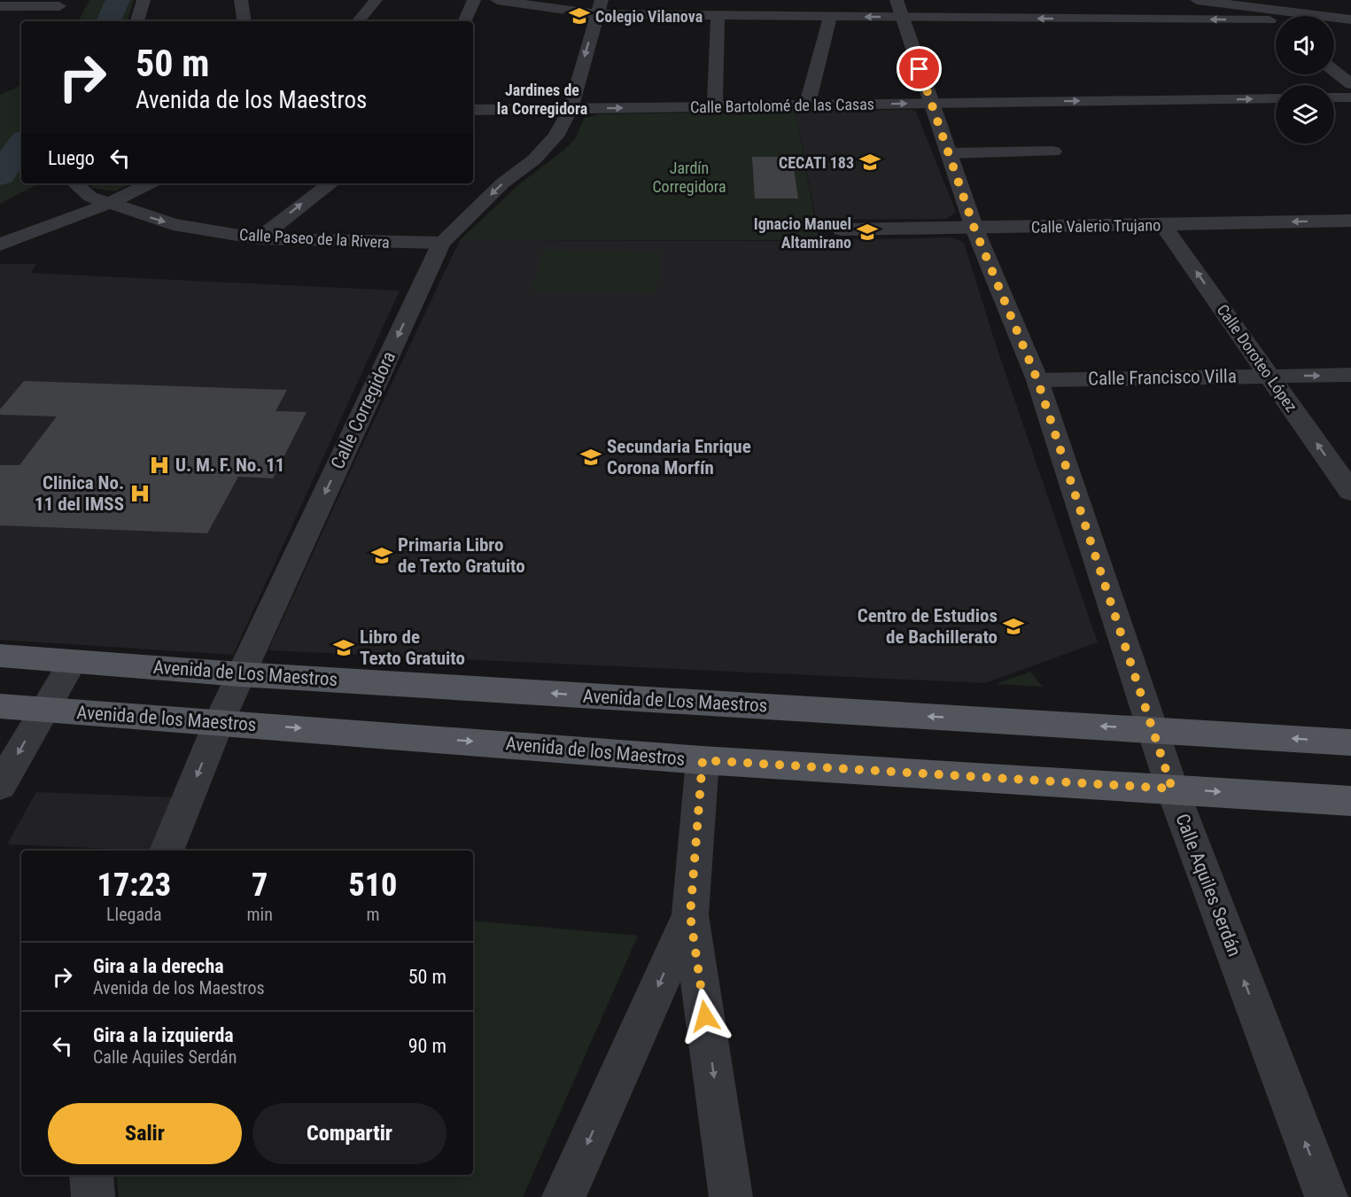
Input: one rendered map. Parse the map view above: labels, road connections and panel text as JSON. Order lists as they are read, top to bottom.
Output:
{
  "streets": {
    "main road": ["Avenida de Los Maestros", "Avenida de los Maestros"],
    "street": [
      "Calle Bartolomé de las Casas",
      "Calle Valerio Trujano",
      "Calle Paseo de la Rivera",
      "Calle Doroteo López",
      "Calle Francisco Villa",
      "Calle Corregidora",
      "Calle Aquiles Serdán"
    ]
  },
  "crossings": [
    ["Calle Bartolomé de las Casas", "Calle Corregidora"],
    ["Calle Bartolomé de las Casas", "Calle Aquiles Serdán"],
    ["Calle Valerio Trujano", "Calle Doroteo López"],
    ["Calle Valerio Trujano", "Calle Aquiles Serdán"],
    ["Calle Paseo de la Rivera", "Calle Corregidora"],
    ["Calle Doroteo López", "Calle Francisco Villa"],
    ["Calle Francisco Villa", "Calle Aquiles Serdán"],
    ["Calle Corregidora", "Avenida de Los Maestros"],
    ["Calle Corregidora", "Avenida de los Maestros"],
    ["Avenida de Los Maestros", "Calle Aquiles Serdán"],
    ["Avenida de los Maestros", "Calle Aquiles Serdán"]
  ],
  "one_way": [
    "Calle Paseo de la Rivera",
    "Calle Doroteo López",
    "Avenida de Los Maestros",
    "Avenida de los Maestros"
  ],
  "districts": ["Jardines de la Corregidora"],
  "parks": ["Jardín Corregidora"],
  "places": {
    "school or university": [
      "Colegio Vilanova",
      "CECATI 183",
      "Ignacio Manuel Altamirano",
      "Secundaria Enrique Corona Morfín",
      "Primaria Libro de Texto Gratuito",
      "Centro de Estudios de Bachillerato",
      "Libro de Texto Gratuito"
    ],
    "hospital": ["U. M. F. No. 11", "Clinica No. 11 del IMSS"]
  },
  "page": {
    "turn": ["50 m", "Avenida de los Maestros"],
    "then": "Luego",
    "eta": [
      "17:23",
      "Llegada",
      "7",
      "min",
      "510",
      "m"
    ],
    "list": [
      {
        "name": "Gira a la derecha",
        "note": "Avenida de los Maestros",
        "value": "50 m"
      },
      {
        "name": "Gira a la izquierda",
        "note": "Calle Aquiles Serdán",
        "value": "90 m"
      }
    ],
    "buttons": ["Salir", "Compartir"]
  }
}
